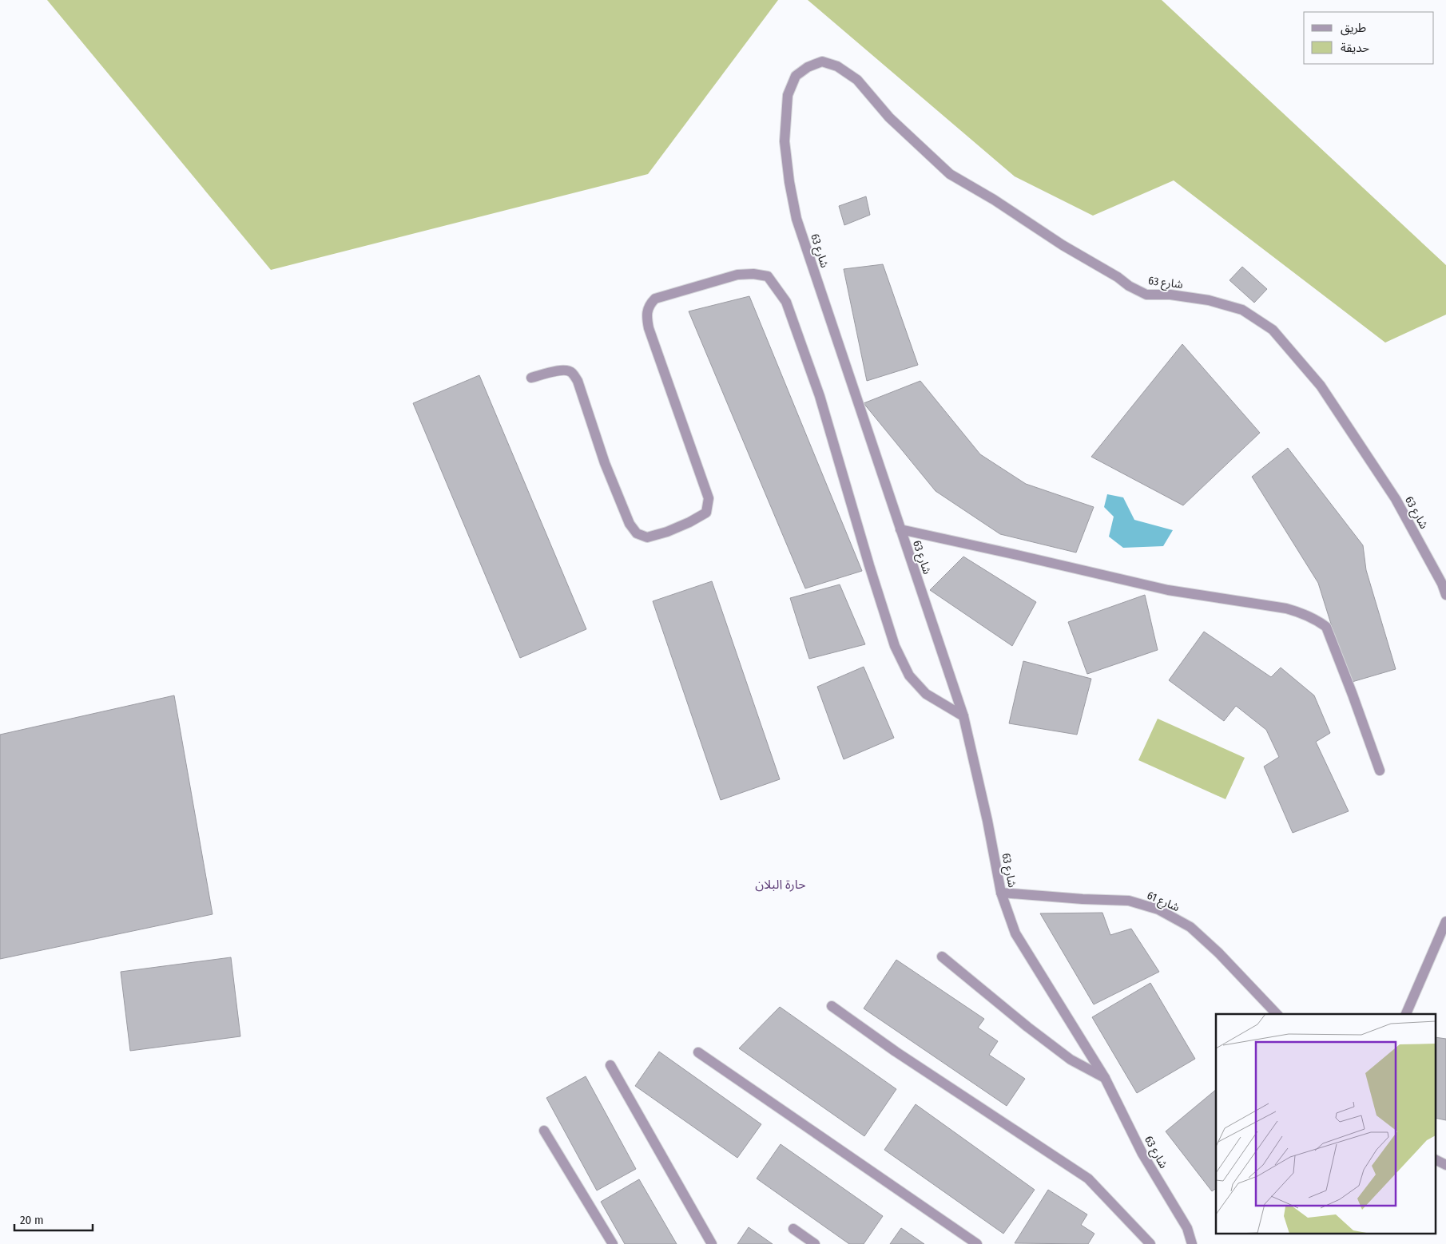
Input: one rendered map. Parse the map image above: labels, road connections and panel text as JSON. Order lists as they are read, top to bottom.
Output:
{
  "streets": {
    "street": ["شارع 63", "شارع 61"]
  },
  "crossings": [
    ["شارع 63", "شارع 61"]
  ],
  "districts": ["حارة البلان"],
  "legend": ["طريق", "حديقة"],
  "scale_bar": "20 m"
}
